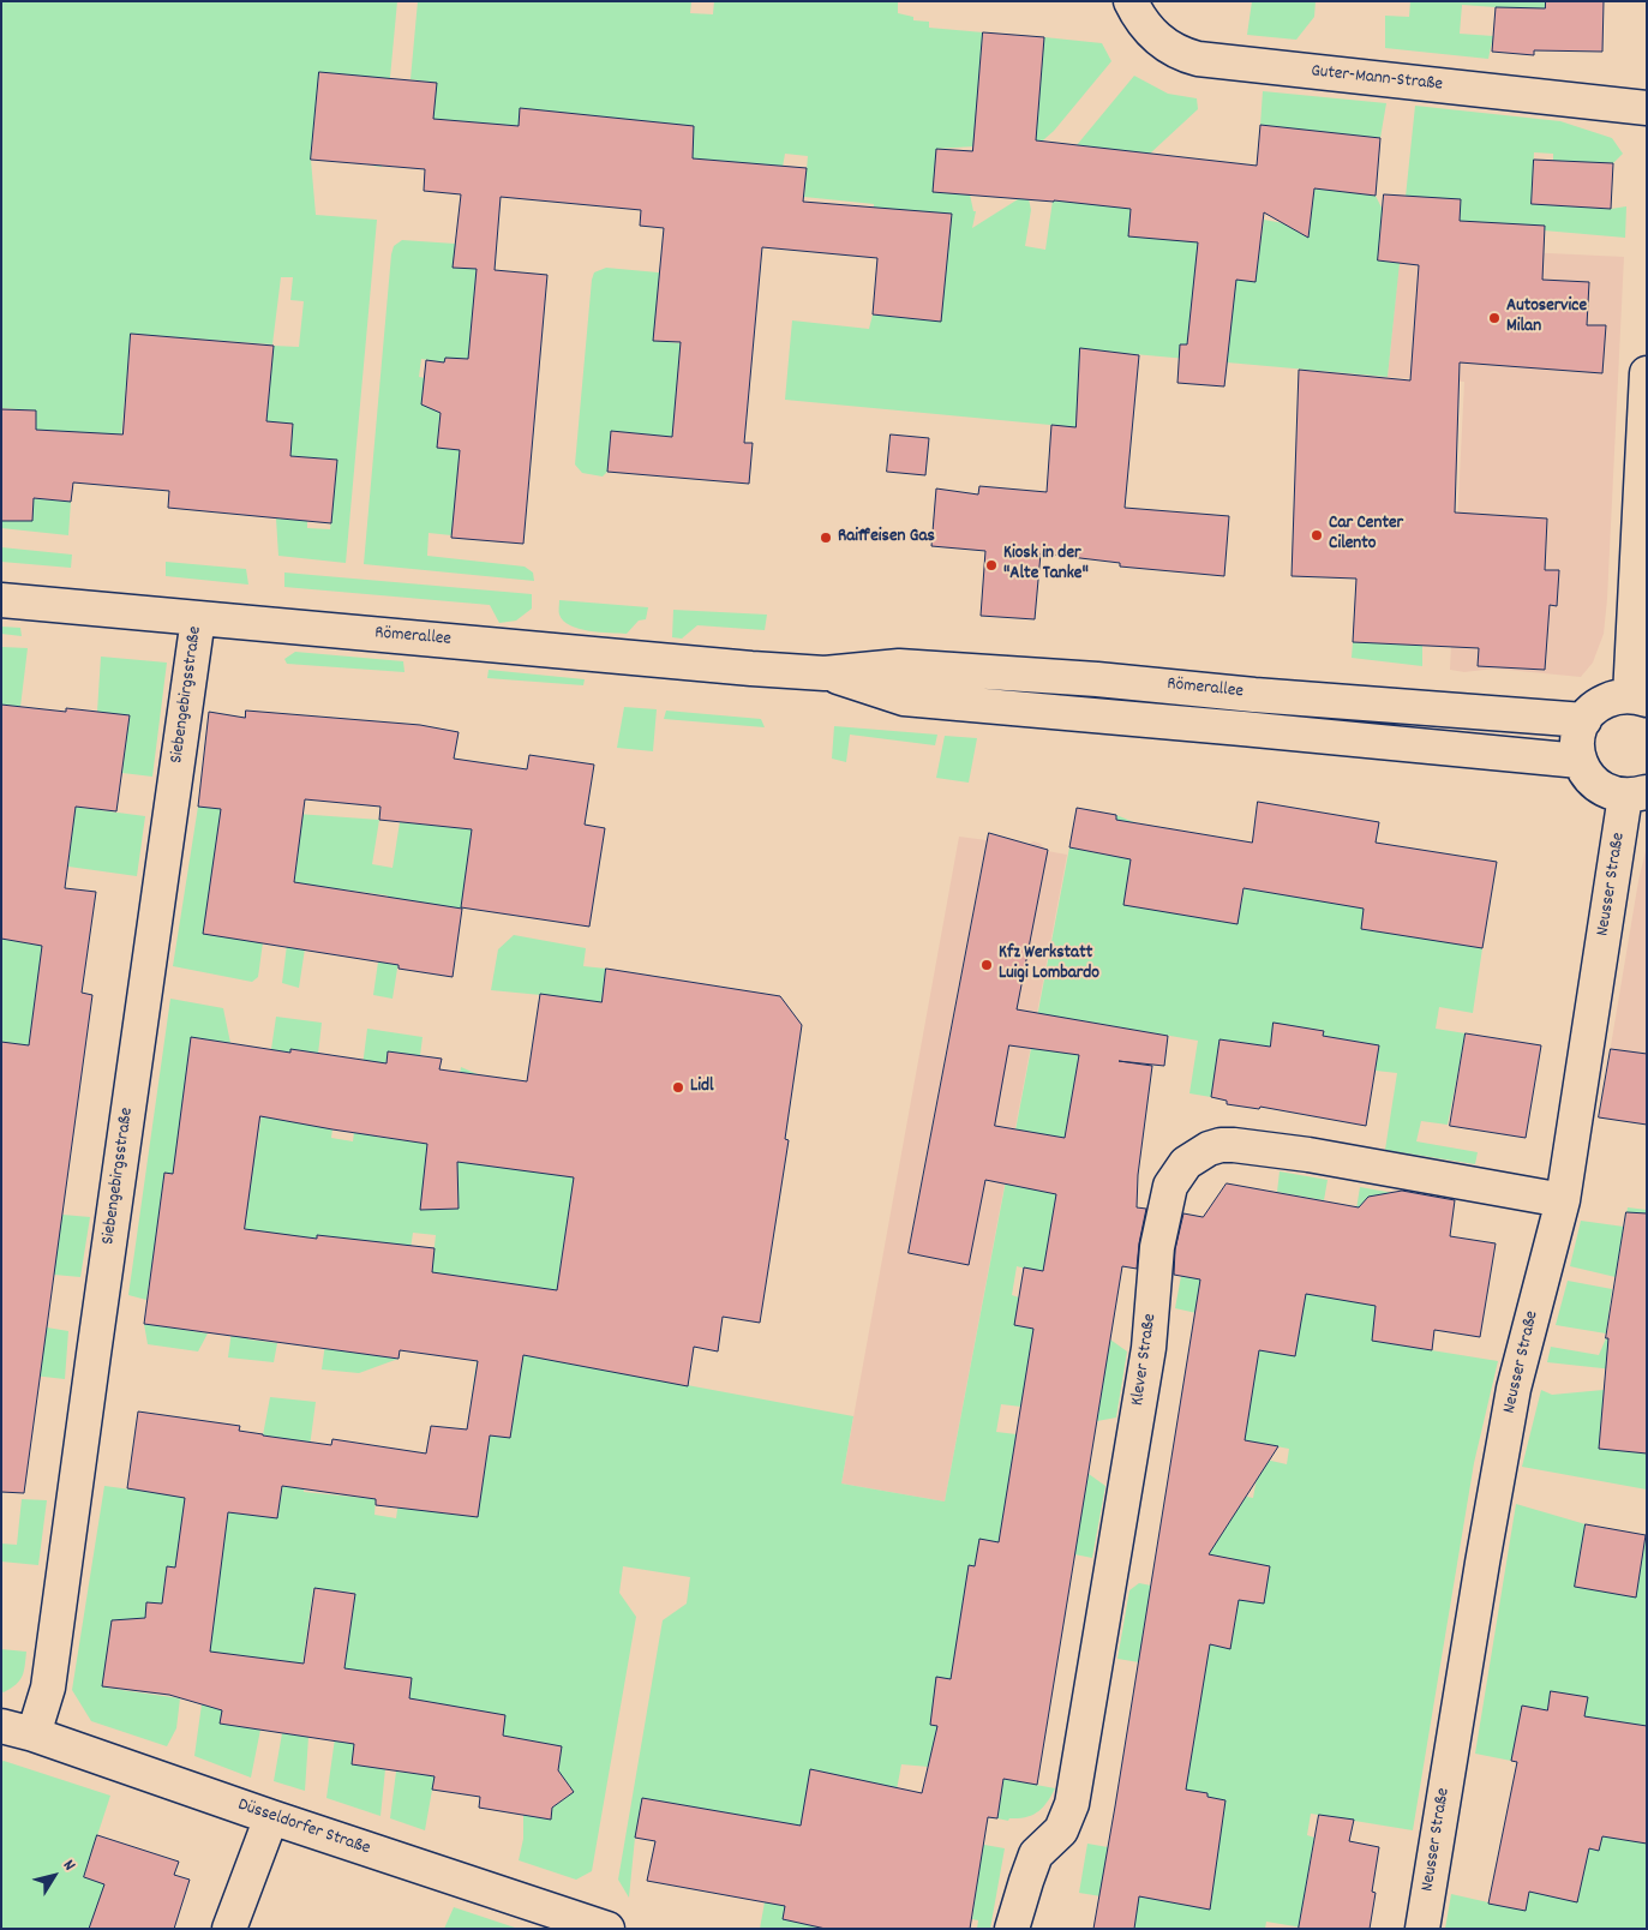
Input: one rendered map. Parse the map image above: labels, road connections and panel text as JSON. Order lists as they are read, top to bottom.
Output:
{
  "streets": {
    "street": [
      "Guter-Mann-Straße",
      "Römerallee",
      "Siebengebirgsstraße",
      "Neusser Straße",
      "Klever Straße",
      "Düsseldorfer Straße"
    ]
  },
  "crossings": [
    ["Römerallee", "Siebengebirgsstraße"],
    ["Siebengebirgsstraße", "Düsseldorfer Straße"],
    ["Neusser Straße", "Klever Straße"]
  ],
  "places": [
    "Autoservice Milan",
    "Car Center Cilento",
    "Raiffeisen Gas",
    "Kiosk in der \"Alte Tanke\"",
    "Kfz Werkstatt Luigi Lombardo",
    "Lidl"
  ],
  "north": "top right"
}
